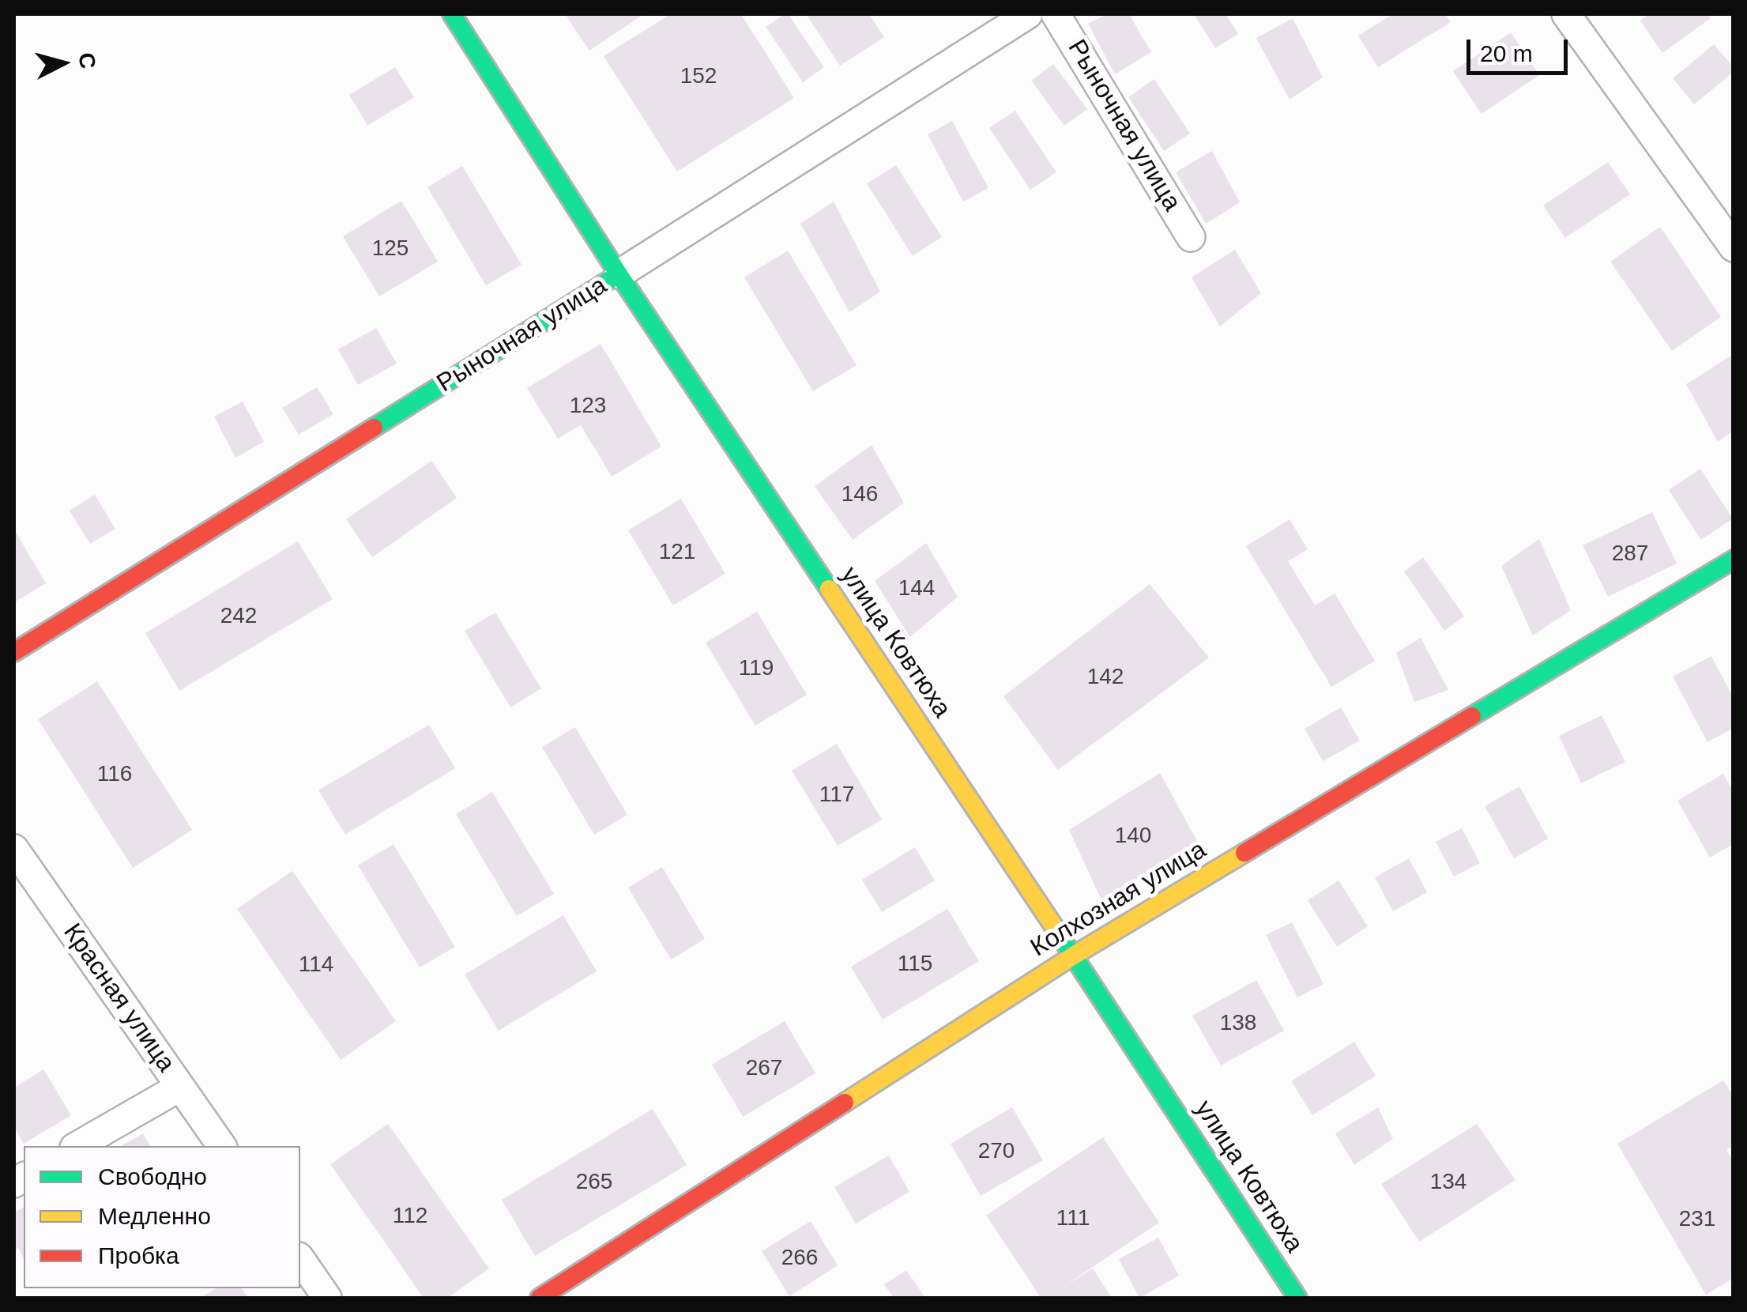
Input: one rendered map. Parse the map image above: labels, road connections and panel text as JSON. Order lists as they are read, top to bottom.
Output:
{
  "streets": {
    "street": [
      "Рыночная улица",
      "улица Ковтюха",
      "Колхозная улица",
      "Красная улица"
    ]
  },
  "crossings": [
    ["Рыночная улица", "улица Ковтюха"],
    ["улица Ковтюха", "Колхозная улица"]
  ],
  "house_numbers": [
    "152",
    "125",
    "123",
    "146",
    "121",
    "287",
    "144",
    "242",
    "119",
    "142",
    "116",
    "117",
    "140",
    "115",
    "114",
    "138",
    "267",
    "270",
    "265",
    "134",
    "112",
    "111",
    "231",
    "266"
  ],
  "legend": ["Свободно", "Медленно", "Пробка"],
  "scale_bar": "20 m",
  "north": "right"
}
